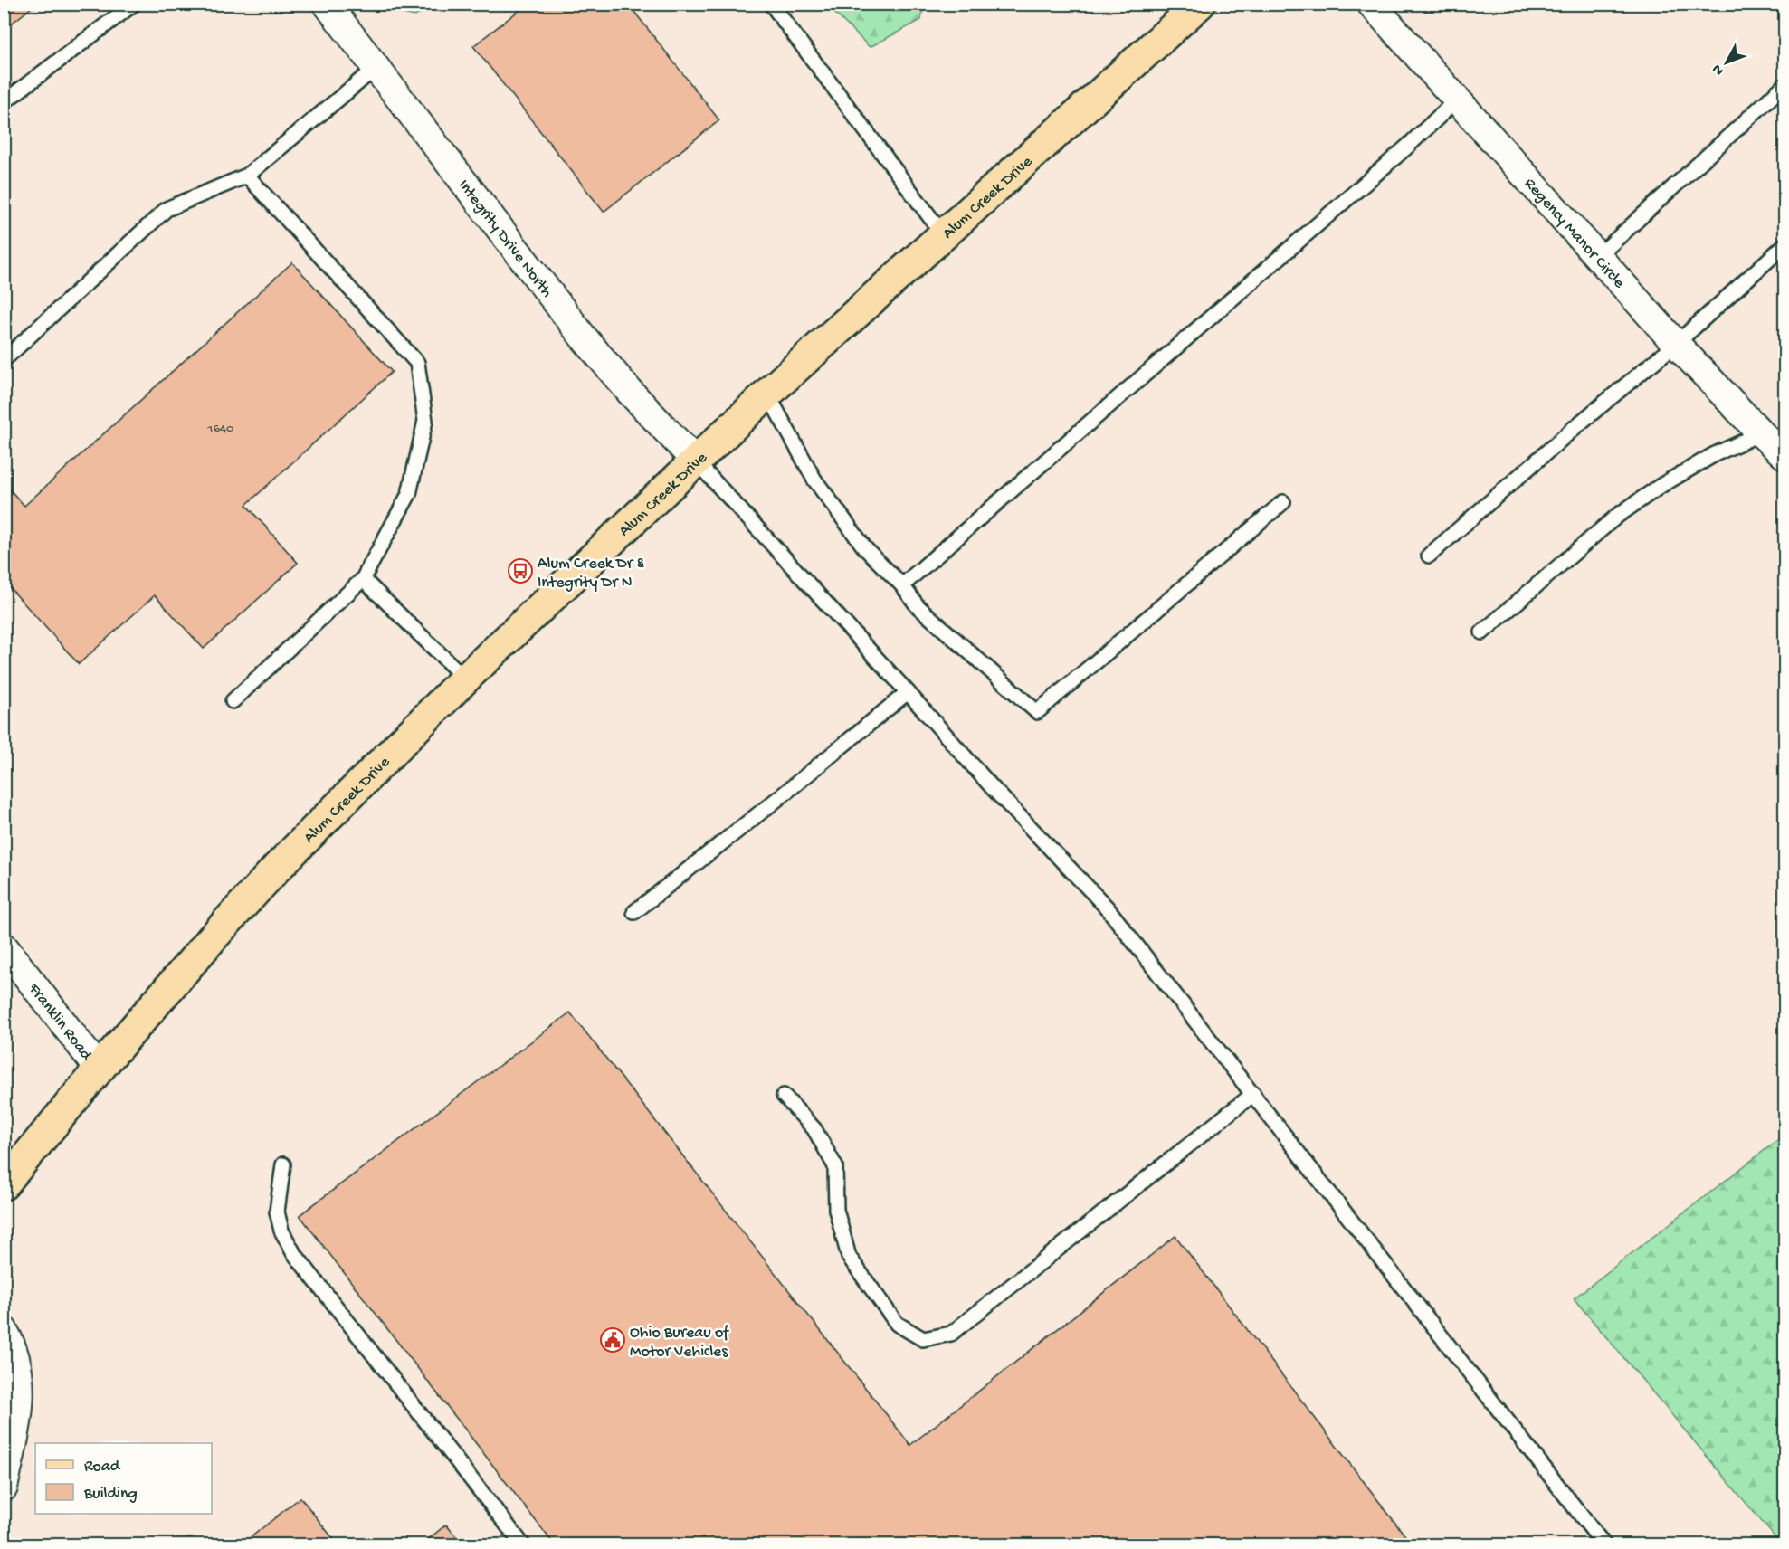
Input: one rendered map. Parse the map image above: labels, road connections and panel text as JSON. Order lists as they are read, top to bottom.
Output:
{
  "streets": {
    "main road": ["Alum Creek Drive"],
    "street": ["Regency Manor Circle", "Integrity Drive North", "Franklin Road"]
  },
  "crossings": [
    ["Alum Creek Drive", "Integrity Drive North"],
    ["Alum Creek Drive", "Franklin Road"]
  ],
  "places": {
    "bus stop": ["Alum Creek Dr & Integrity Dr N"],
    "public building": ["Ohio Bureau of Motor Vehicles"]
  },
  "house_numbers": ["1640"],
  "legend": ["Road", "Building"],
  "north": "bottom left"
}
